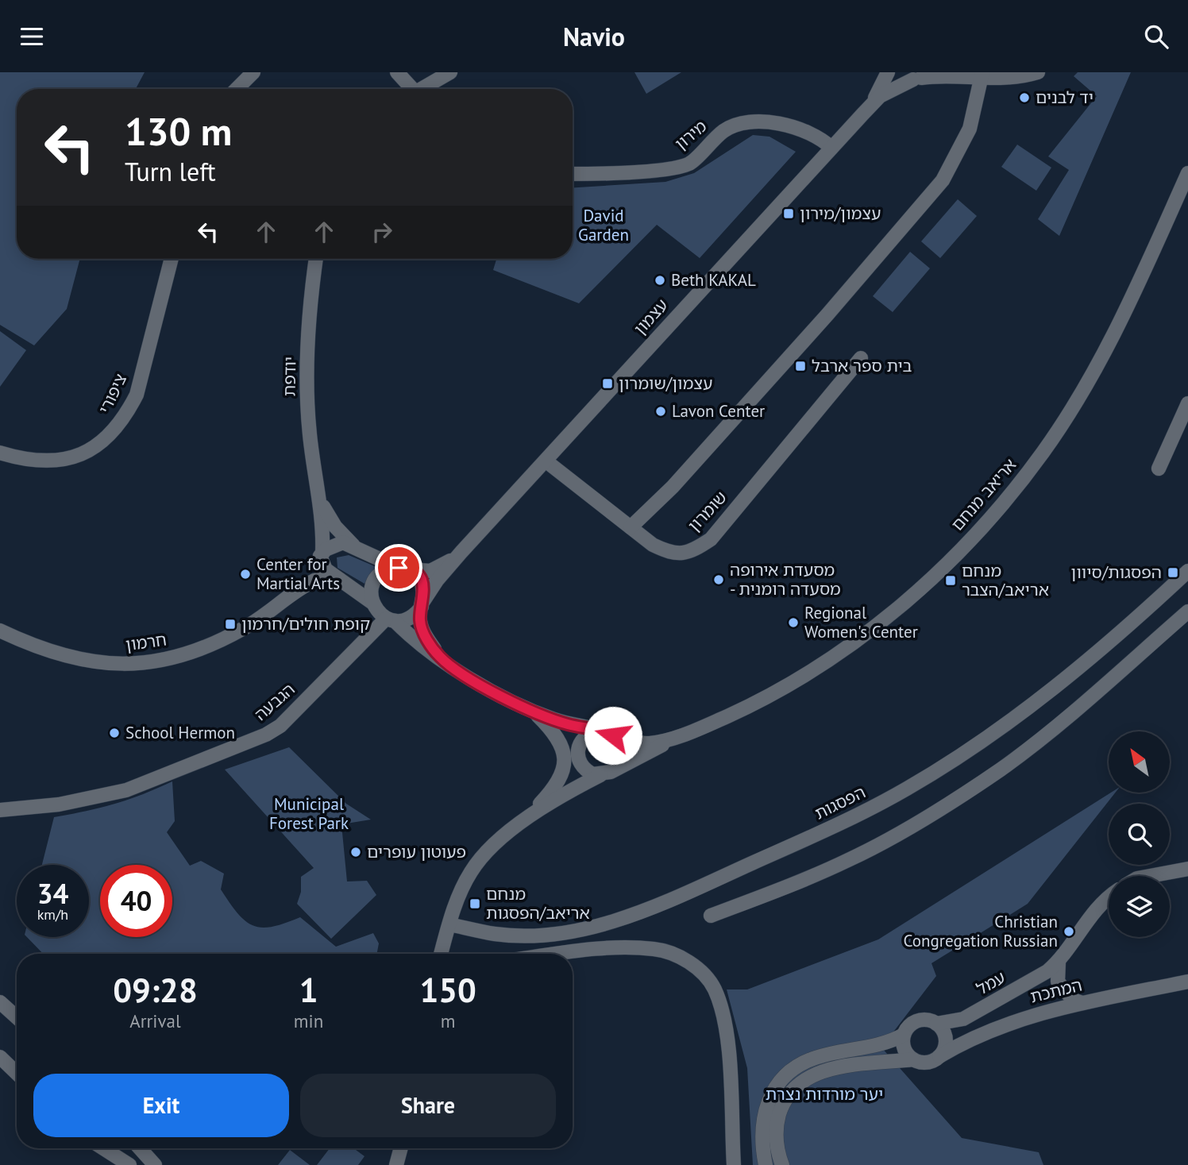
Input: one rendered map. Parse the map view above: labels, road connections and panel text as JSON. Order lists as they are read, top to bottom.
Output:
{
  "streets": {
    "street": [
      "מירון",
      "עצמון",
      "יודפת",
      "ציפורי",
      "אריאב מנחם",
      "שומרון",
      "חרמון",
      "הגבעה",
      "הפסגות",
      "עמל",
      "המתכת"
    ]
  },
  "crossings": [
    ["מירון", "עצמון"],
    ["עצמון", "שומרון"],
    ["עצמון", "הגבעה"],
    ["יודפת", "חרמון"],
    ["עמל", "המתכת"]
  ],
  "parks": ["David Garden", "Municipal Forest Park", "יער מורדות נצרת"],
  "places": {
    "other": [
      "יד לבנים",
      "Beth KAKAL",
      "Lavon Center",
      "Center for Martial Arts",
      "מסעדת אירופה - מסעדה רומנית",
      "Regional Women's Center",
      "School Hermon",
      "פעוטון עופרים",
      "Christian Congregation Russian"
    ],
    "transit": [
      "עצמון/מירון",
      "בית ספר ארבל",
      "עצמון/שומרון",
      "הפסגות/סיוון",
      "מנחם אריאב/הצבר",
      "קופת חולים/חרמון",
      "מנחם אריאב/הפסגות"
    ]
  },
  "north": "top left",
  "page": {
    "header": "Navio",
    "turn": ["130 m", "Turn left"],
    "speed": "34 km/h",
    "limit": "40",
    "eta": [
      "09:28",
      "Arrival",
      "1",
      "min",
      "150",
      "m"
    ],
    "buttons": ["Exit", "Share"]
  }
}
